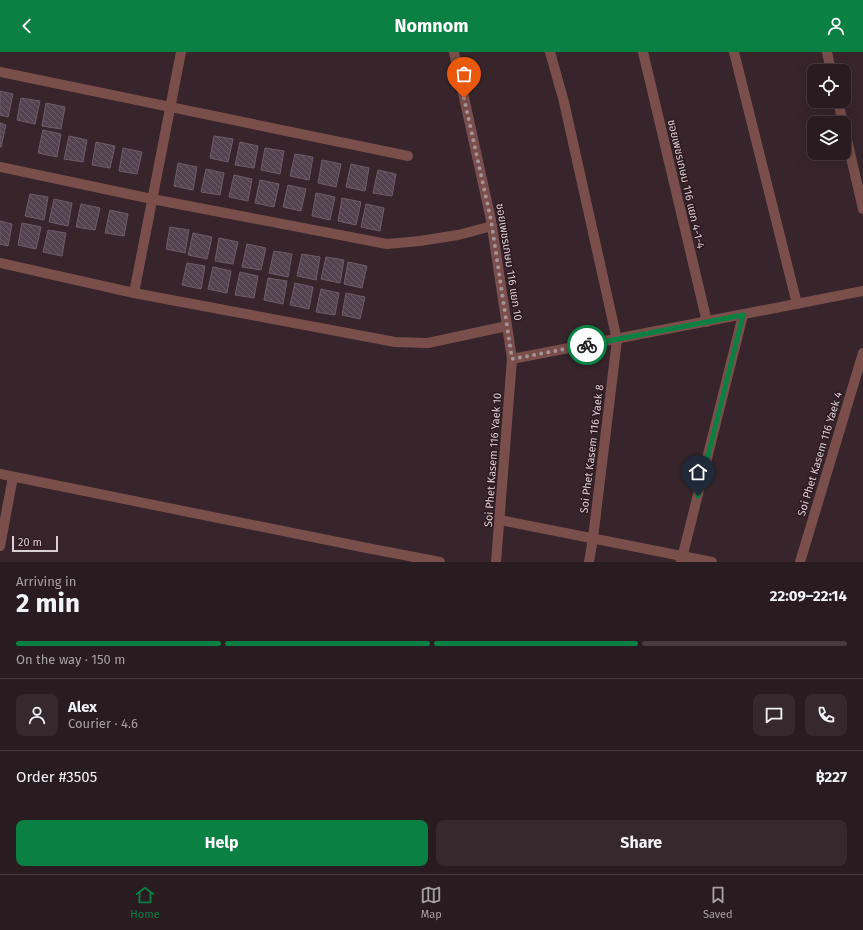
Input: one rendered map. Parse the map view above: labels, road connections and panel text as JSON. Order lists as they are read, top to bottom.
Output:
{
  "streets": {
    "street": [
      "ซอยเพชรเกษม 116 แยก 4-1-4",
      "ซอยเพชรเกษม 116 แยก 10",
      "Soi Phet Kasem 116 Yaek 8",
      "Soi Phet Kasem 116 Yaek 4",
      "Soi Phet Kasem 116 Yaek 10"
    ]
  },
  "crossings": [
    ["ซอยเพชรเกษม 116 แยก 10", "Soi Phet Kasem 116 Yaek 10"]
  ],
  "scale_bar": "20 m",
  "page": {
    "header": "Nomnom",
    "scale": "20 m",
    "heading": ["2 min", "Arriving in", "22:09–22:14"],
    "panel": [
      "Alex",
      "Courier · 4.6",
      "Order #3505",
      "฿227"
    ],
    "bar": "On the way · 150 m",
    "buttons": ["Help", "Share"],
    "tabs": ["Home", "Map", "Saved"]
  }
}
